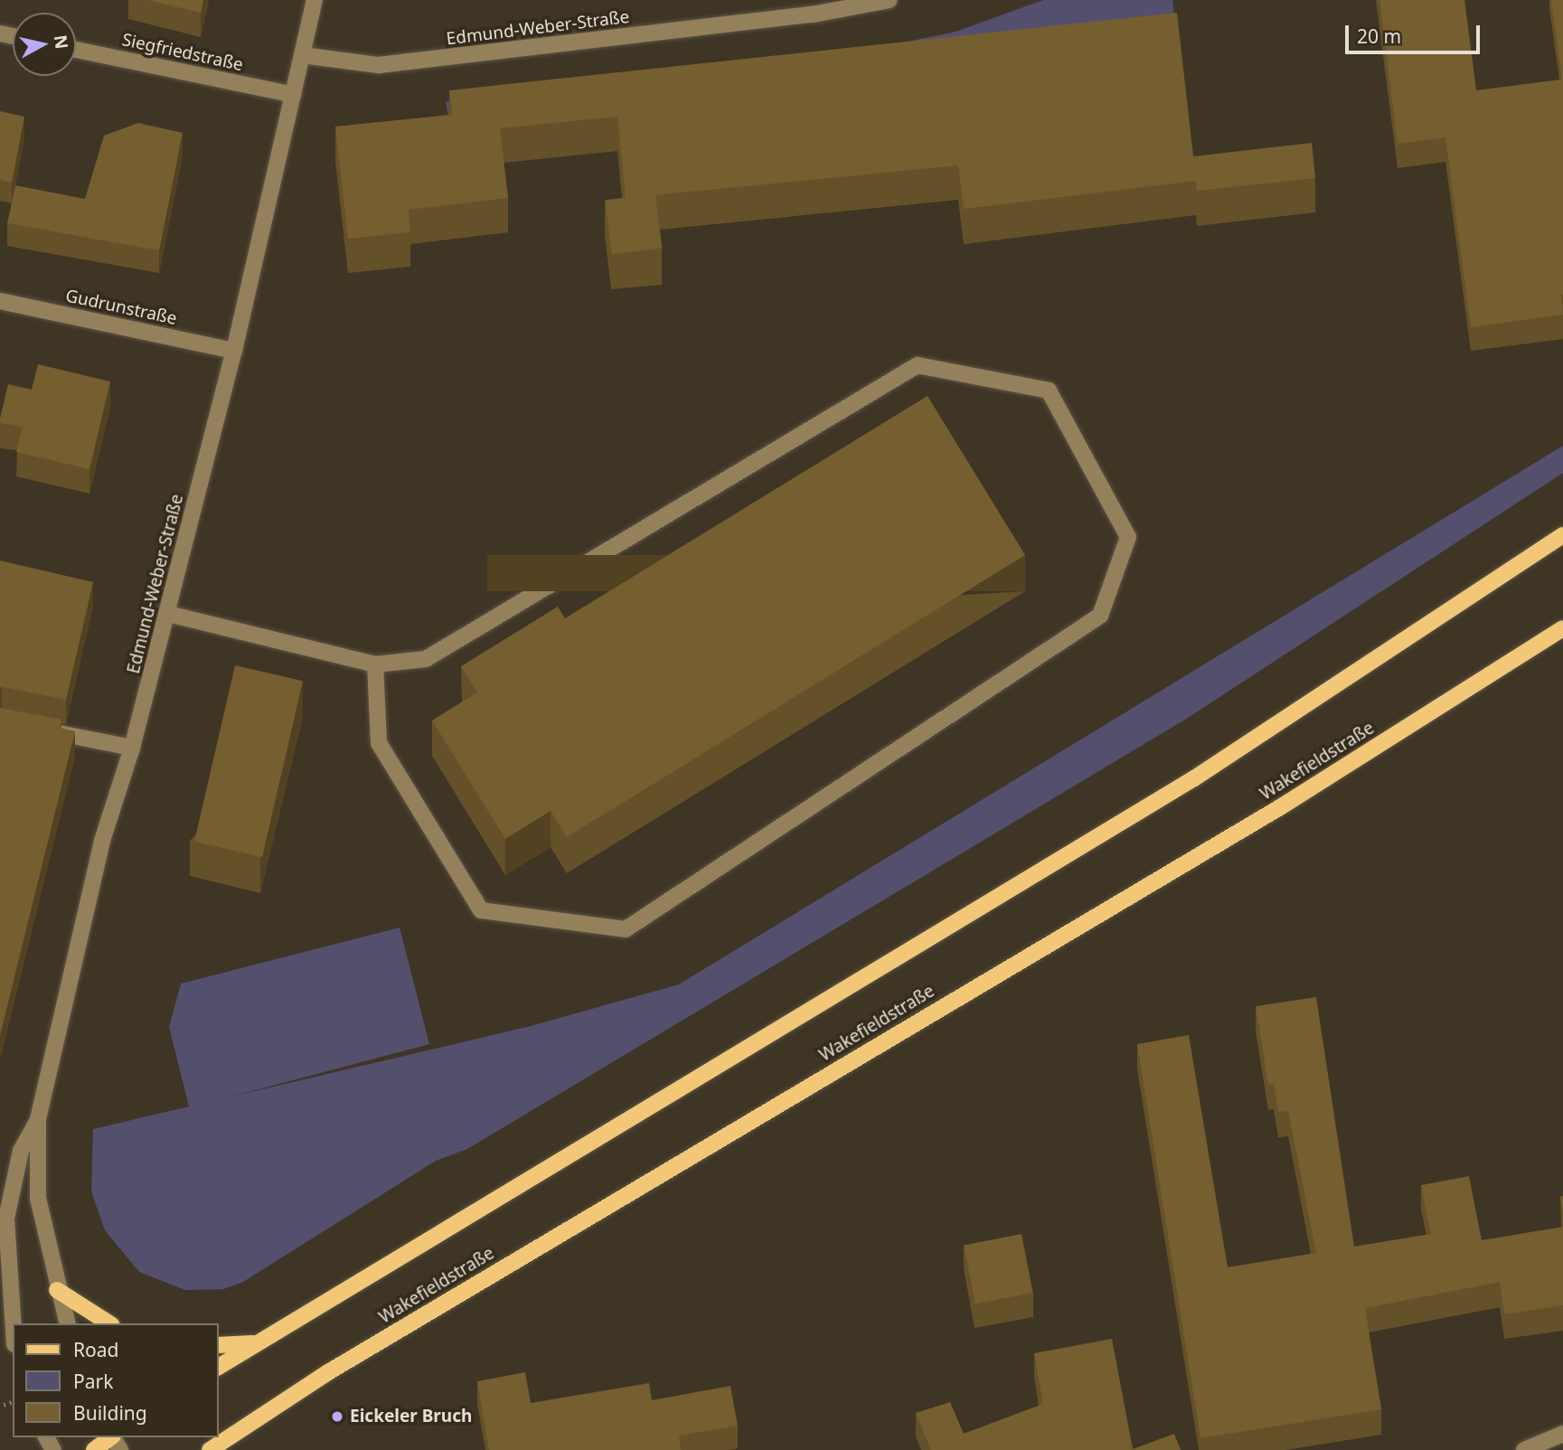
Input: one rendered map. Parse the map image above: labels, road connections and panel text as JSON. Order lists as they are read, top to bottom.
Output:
{
  "streets": {
    "main road": ["Wakefieldstraße"],
    "street": ["Edmund-Weber-Straße", "Siegfriedstraße", "Gudrunstraße"]
  },
  "crossings": [
    ["Edmund-Weber-Straße", "Siegfriedstraße"],
    ["Edmund-Weber-Straße", "Gudrunstraße"]
  ],
  "places": ["Eickeler Bruch"],
  "legend": ["Road", "Park", "Building"],
  "scale_bar": "20 m",
  "north": "right"
}
